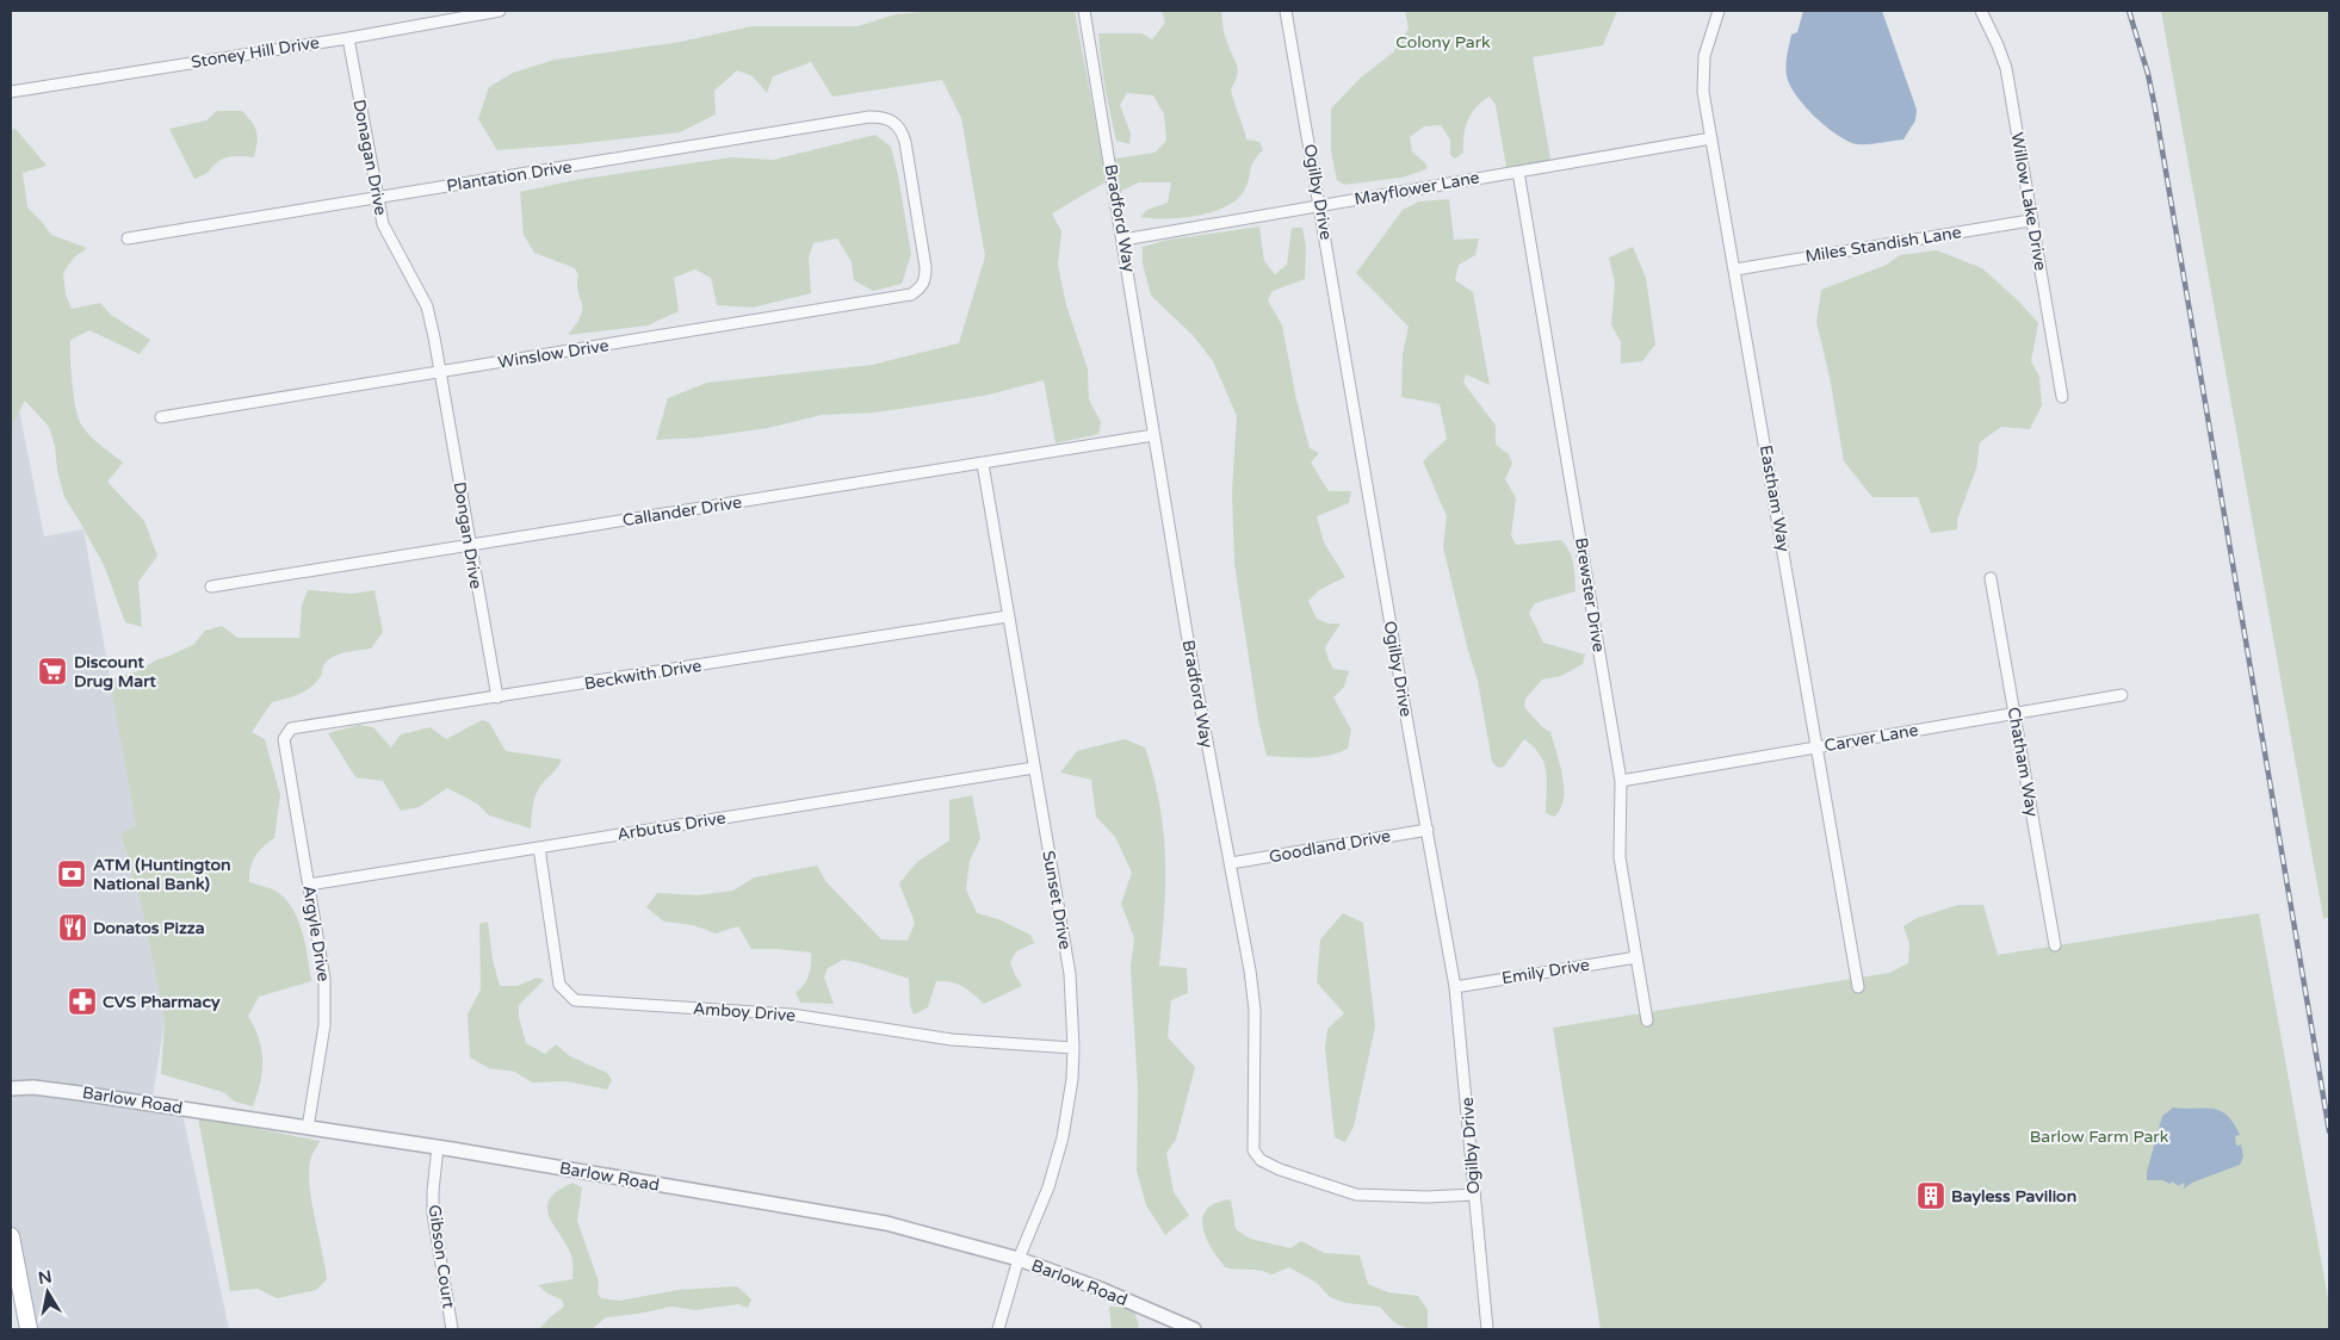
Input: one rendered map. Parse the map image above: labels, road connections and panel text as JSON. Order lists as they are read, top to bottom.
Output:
{
  "streets": {
    "street": [
      "Stoney Hill Drive",
      "Donagan Drive",
      "Plantation Drive",
      "Mayflower Lane",
      "Ogilby Drive",
      "Willow Lake Drive",
      "Bradford Way",
      "Miles Standish Lane",
      "Winslow Drive",
      "Eastham Way",
      "Callander Drive",
      "Dongan Drive",
      "Brewster Drive",
      "Beckwith Drive",
      "Carver Lane",
      "Chatham Way",
      "Arbutus Drive",
      "Goodland Drive",
      "Sunset Drive",
      "Argyle Drive",
      "Emily Drive",
      "Amboy Drive",
      "Barlow Road",
      "Gibson Court"
    ]
  },
  "crossings": [
    ["Stoney Hill Drive", "Donagan Drive"],
    ["Donagan Drive", "Plantation Drive"],
    ["Donagan Drive", "Winslow Drive"],
    ["Donagan Drive", "Dongan Drive"],
    ["Plantation Drive", "Winslow Drive"],
    ["Mayflower Lane", "Ogilby Drive"],
    ["Mayflower Lane", "Bradford Way"],
    ["Mayflower Lane", "Eastham Way"],
    ["Mayflower Lane", "Brewster Drive"],
    ["Ogilby Drive", "Bradford Way"],
    ["Ogilby Drive", "Goodland Drive"],
    ["Ogilby Drive", "Emily Drive"],
    ["Willow Lake Drive", "Miles Standish Lane"],
    ["Bradford Way", "Callander Drive"],
    ["Bradford Way", "Goodland Drive"],
    ["Miles Standish Lane", "Eastham Way"],
    ["Winslow Drive", "Dongan Drive"],
    ["Eastham Way", "Carver Lane"],
    ["Callander Drive", "Dongan Drive"],
    ["Callander Drive", "Sunset Drive"],
    ["Dongan Drive", "Beckwith Drive"],
    ["Brewster Drive", "Carver Lane"],
    ["Brewster Drive", "Emily Drive"],
    ["Beckwith Drive", "Sunset Drive"],
    ["Beckwith Drive", "Argyle Drive"],
    ["Carver Lane", "Chatham Way"],
    ["Arbutus Drive", "Sunset Drive"],
    ["Arbutus Drive", "Argyle Drive"],
    ["Arbutus Drive", "Amboy Drive"],
    ["Sunset Drive", "Amboy Drive"],
    ["Sunset Drive", "Barlow Road"],
    ["Argyle Drive", "Barlow Road"],
    ["Barlow Road", "Gibson Court"]
  ],
  "parks": ["Colony Park", "Barlow Farm Park"],
  "places": {
    "supermarket": ["Discount Drug Mart"],
    "bank": ["ATM (Huntington National Bank)"],
    "restaurant": ["Donatos Pizza"],
    "pharmacy": ["CVS Pharmacy"],
    "building": ["Bayless Pavilion"]
  },
  "north": "top"
}
